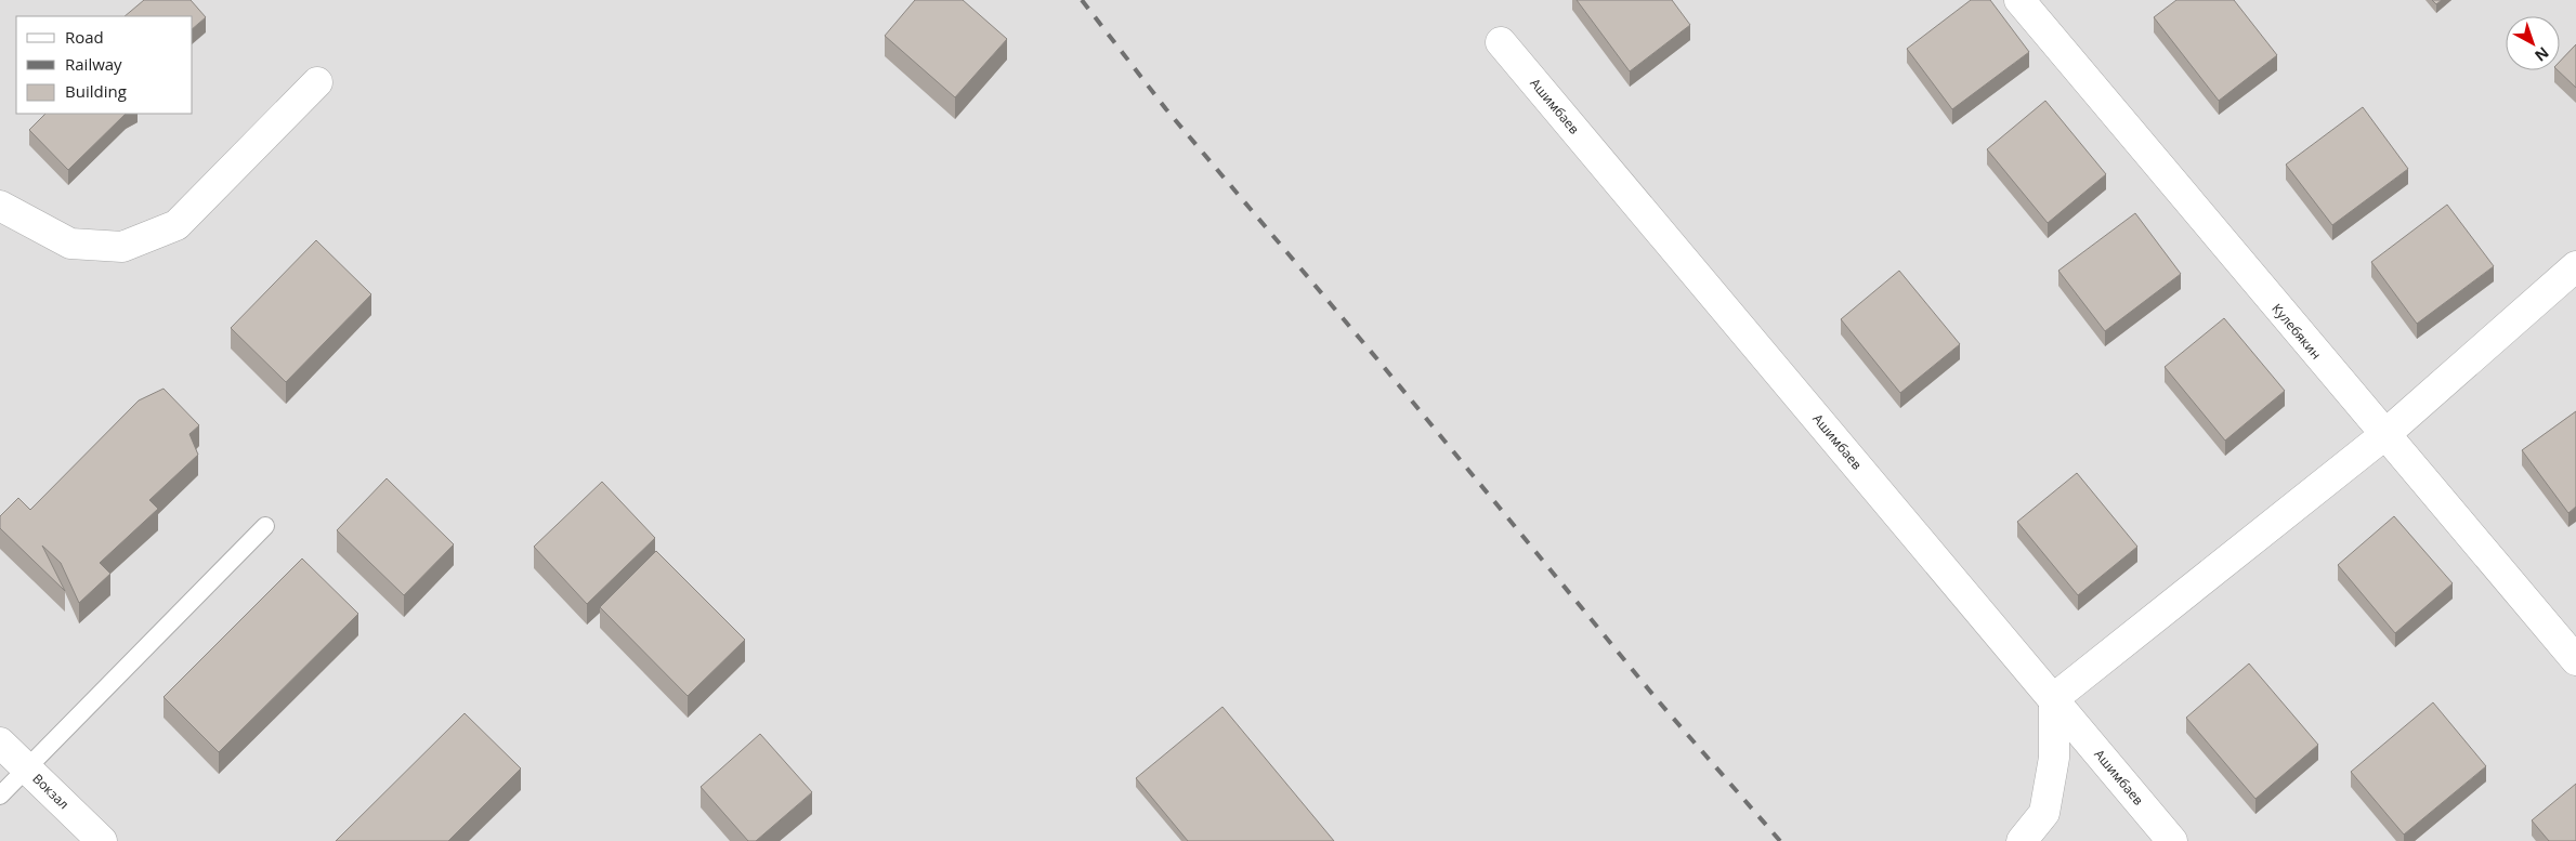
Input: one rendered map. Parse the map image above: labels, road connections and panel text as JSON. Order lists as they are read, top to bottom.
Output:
{
  "streets": {
    "street": ["Ашимбаев", "Кулебякин", "Вокзал"]
  },
  "legend": ["Road", "Railway", "Building"],
  "north": "bottom right"
}
